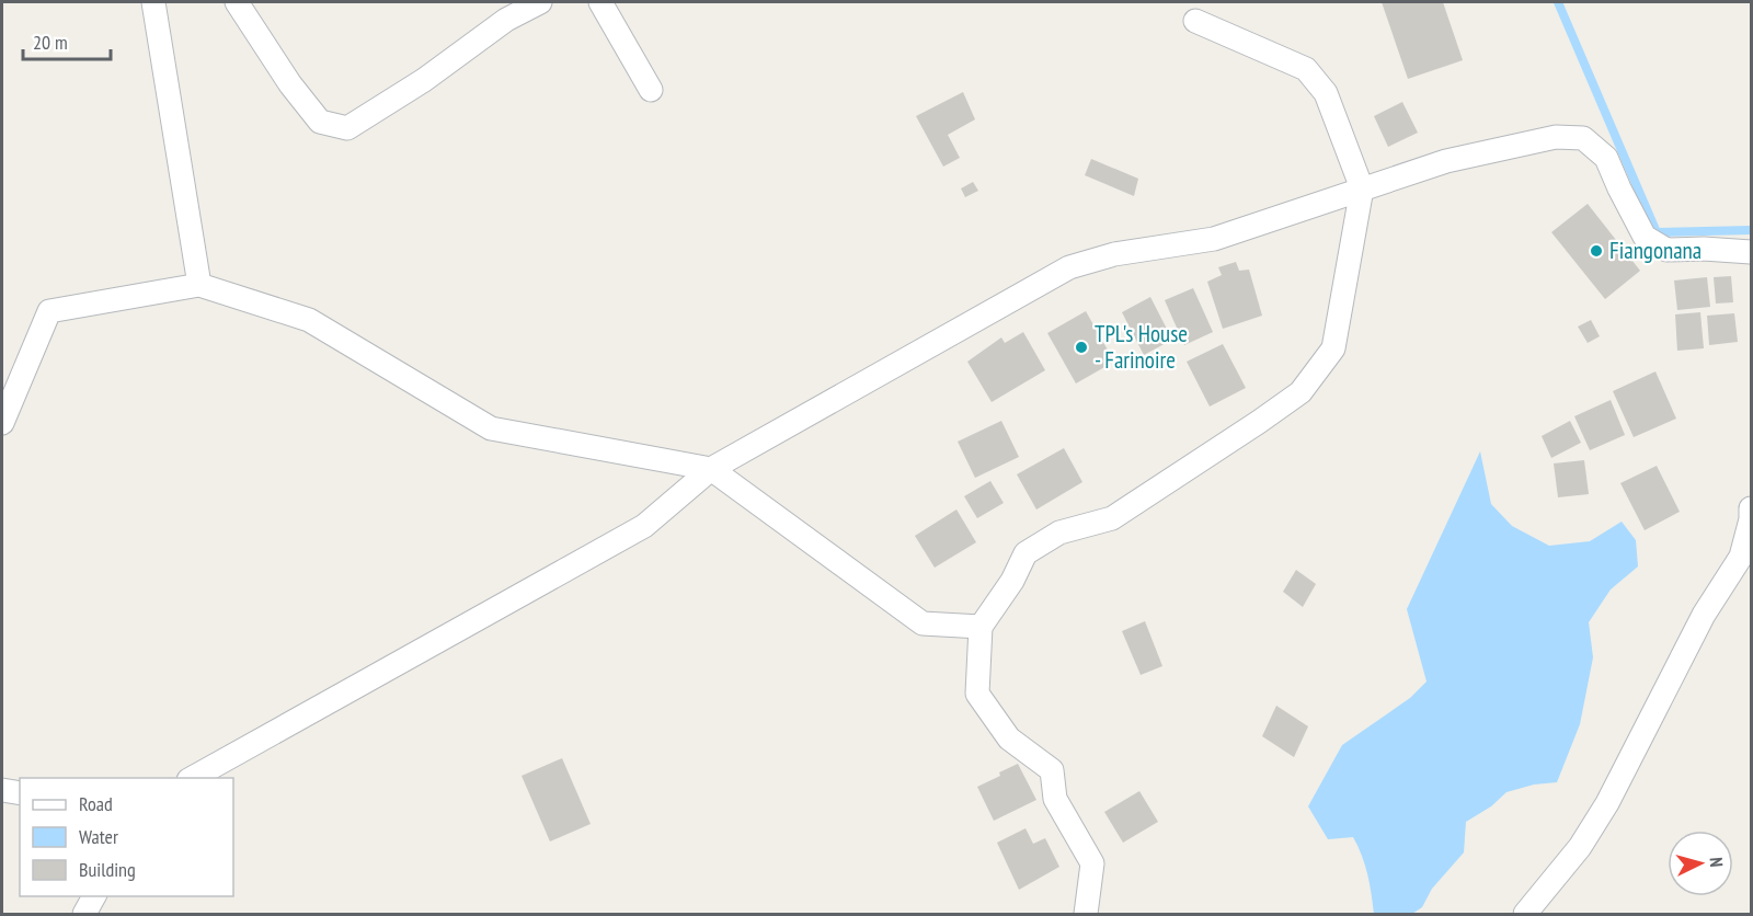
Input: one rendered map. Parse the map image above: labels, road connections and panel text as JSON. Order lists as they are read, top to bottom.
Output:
{
  "places": ["Fiangonana", "TPL's House - Farinoire"],
  "legend": ["Road", "Water", "Building"],
  "scale_bar": "20 m",
  "north": "right"
}
